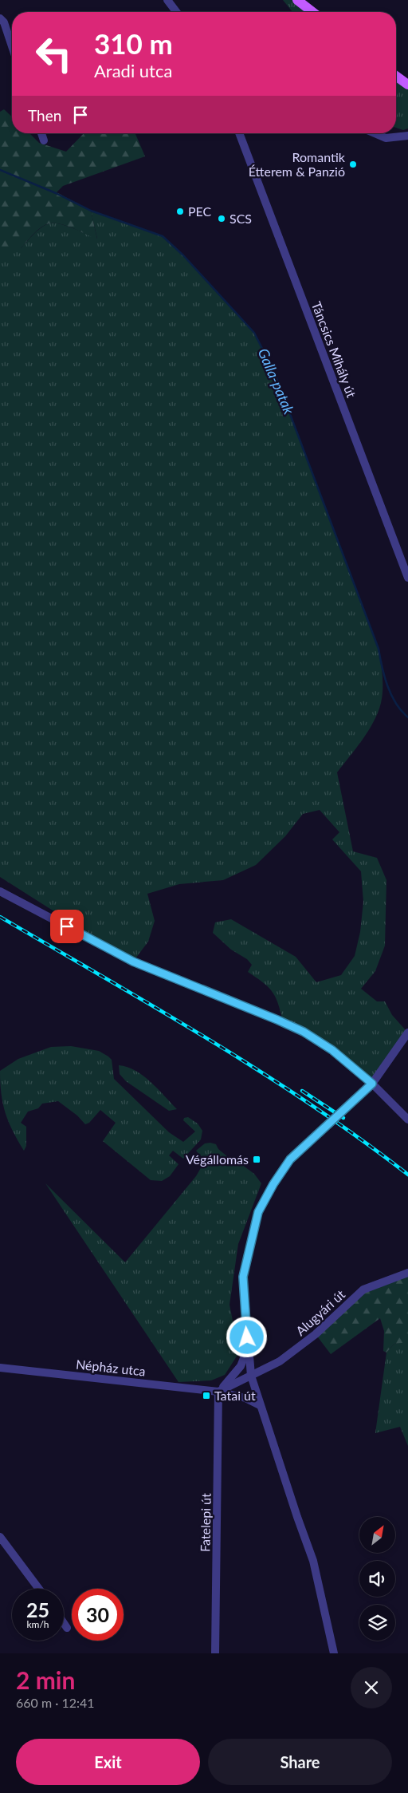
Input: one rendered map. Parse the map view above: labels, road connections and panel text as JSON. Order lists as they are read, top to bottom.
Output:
{
  "streets": {
    "street": [
      "Táncsics Mihály út",
      "Alugyári út",
      "Népház utca",
      "Fatelepi út"
    ]
  },
  "crossings": [
    ["Népház utca", "Fatelepi út"]
  ],
  "water": ["Galla-patak"],
  "places": {
    "other": ["Romantik Étterem & Panzió", "PEC", "SCS"],
    "transit": ["Végállomás", "Tatai út"]
  },
  "north": "top right",
  "page": {
    "turn": ["310 m", "Aradi utca"],
    "then": "Then",
    "speed": "25 km/h",
    "limit": "30",
    "heading": ["2 min", "660 m · 12:41"],
    "buttons": ["Exit", "Share"]
  }
}
